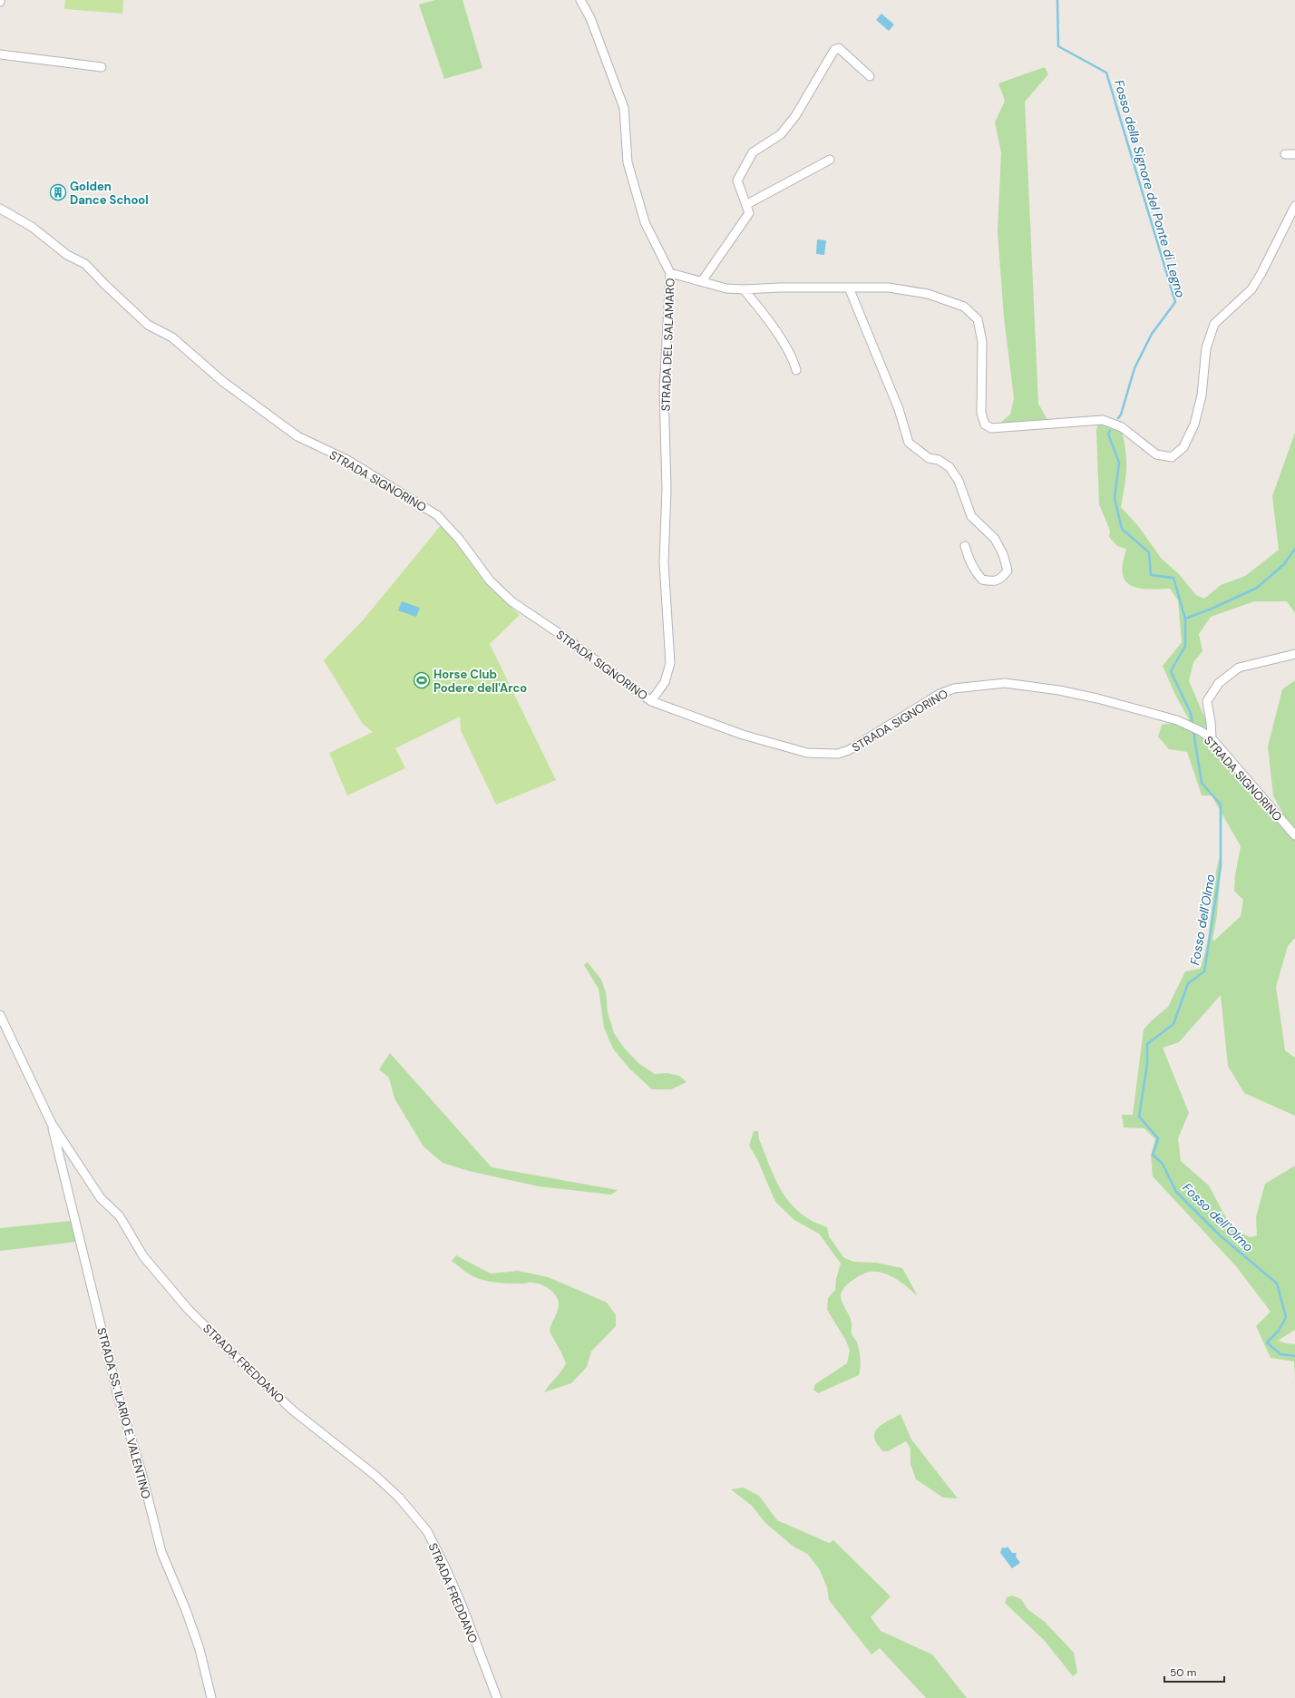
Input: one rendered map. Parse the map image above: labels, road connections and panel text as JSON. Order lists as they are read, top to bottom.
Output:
{
  "streets": {
    "street": [
      "STRADA DEL SALAMARO",
      "STRADA SIGNORINO",
      "STRADA FREDDANO",
      "STRADA SS. ILARIO E VALENTINO"
    ]
  },
  "crossings": [
    ["STRADA DEL SALAMARO", "STRADA SIGNORINO"],
    ["STRADA FREDDANO", "STRADA SS. ILARIO E VALENTINO"]
  ],
  "water": ["Fosso della Signore del Ponte di Legno", "Fosso dell'Olmo"],
  "places": {
    "building": ["Golden Dance School"],
    "sports": ["Horse Club Podere dell'Arco"]
  },
  "scale_bar": "50 m"
}
